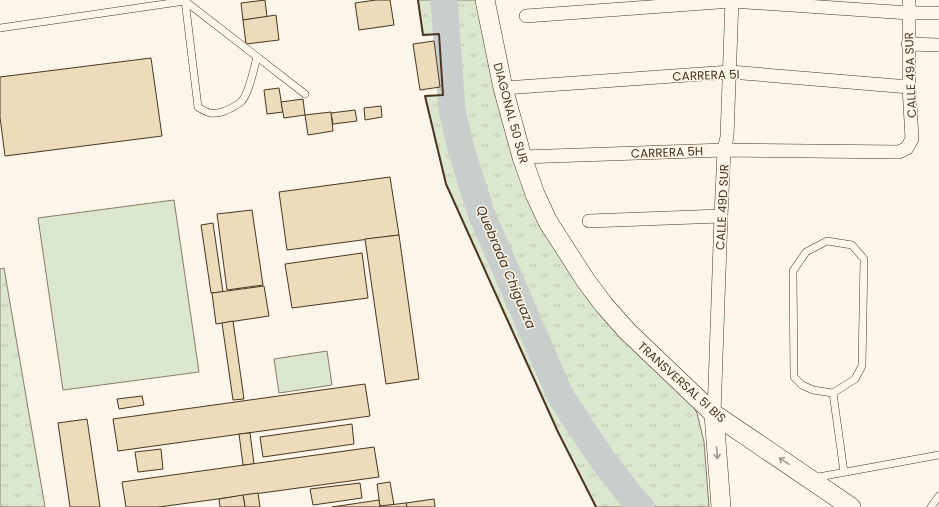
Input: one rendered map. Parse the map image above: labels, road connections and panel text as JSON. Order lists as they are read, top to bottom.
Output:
{
  "streets": {
    "street": [
      "CARRERA 5I",
      "CALLE 49A SUR",
      "DIAGONAL 50 SUR",
      "CARRERA 5H",
      "CALLE 49D SUR",
      "TRANSVERSAL 5I BIS"
    ]
  },
  "crossings": [
    ["CARRERA 5I", "CALLE 49A SUR"],
    ["CARRERA 5I", "DIAGONAL 50 SUR"],
    ["CARRERA 5I", "CALLE 49D SUR"],
    ["CALLE 49A SUR", "CARRERA 5H"],
    ["DIAGONAL 50 SUR", "CARRERA 5H"],
    ["DIAGONAL 50 SUR", "TRANSVERSAL 5I BIS"],
    ["CARRERA 5H", "CALLE 49D SUR"],
    ["CALLE 49D SUR", "TRANSVERSAL 5I BIS"]
  ],
  "water": ["Quebrada Chiguaza"]
}
